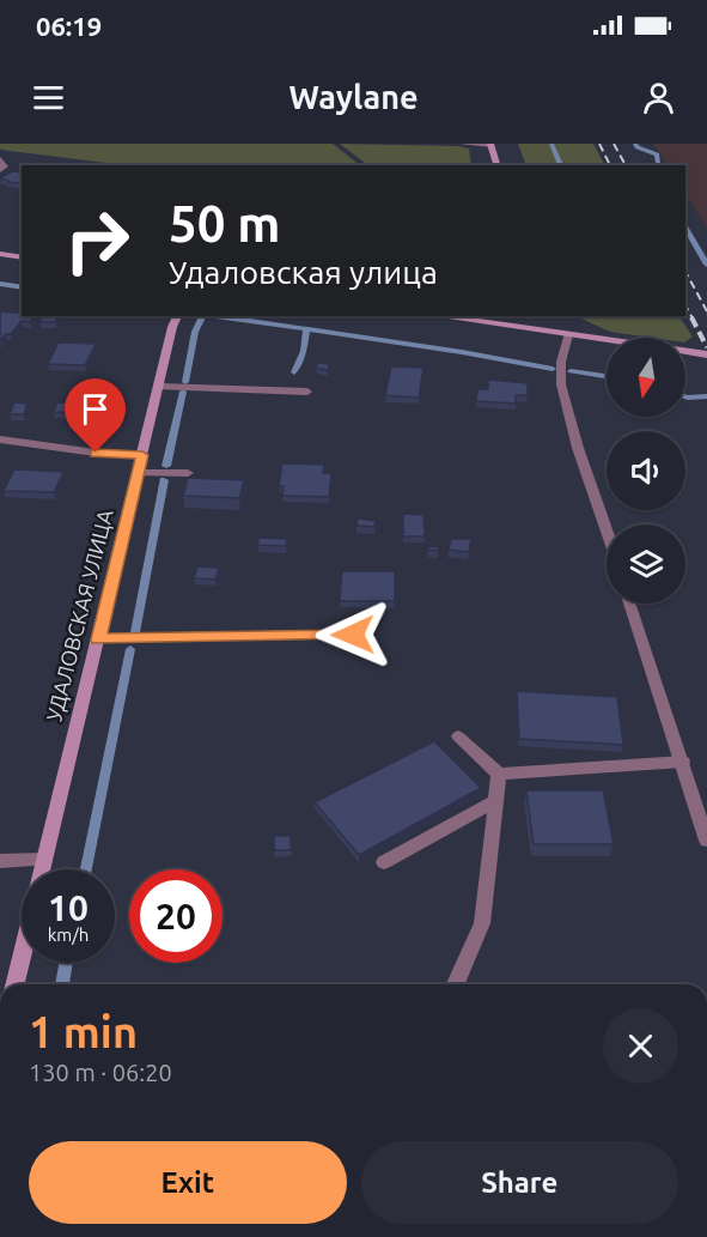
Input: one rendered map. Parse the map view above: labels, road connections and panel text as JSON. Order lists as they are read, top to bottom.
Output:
{
  "streets": {
    "main road": ["УДАЛОВСКАЯ УЛИЦА"]
  },
  "north": "bottom",
  "page": {
    "status": "06:19",
    "header": "Waylane",
    "turn": ["50 m", "Удаловская улица"],
    "speed": "10 km/h",
    "limit": "20",
    "heading": ["1 min", "130 m · 06:20"],
    "buttons": ["Exit", "Share"]
  }
}
